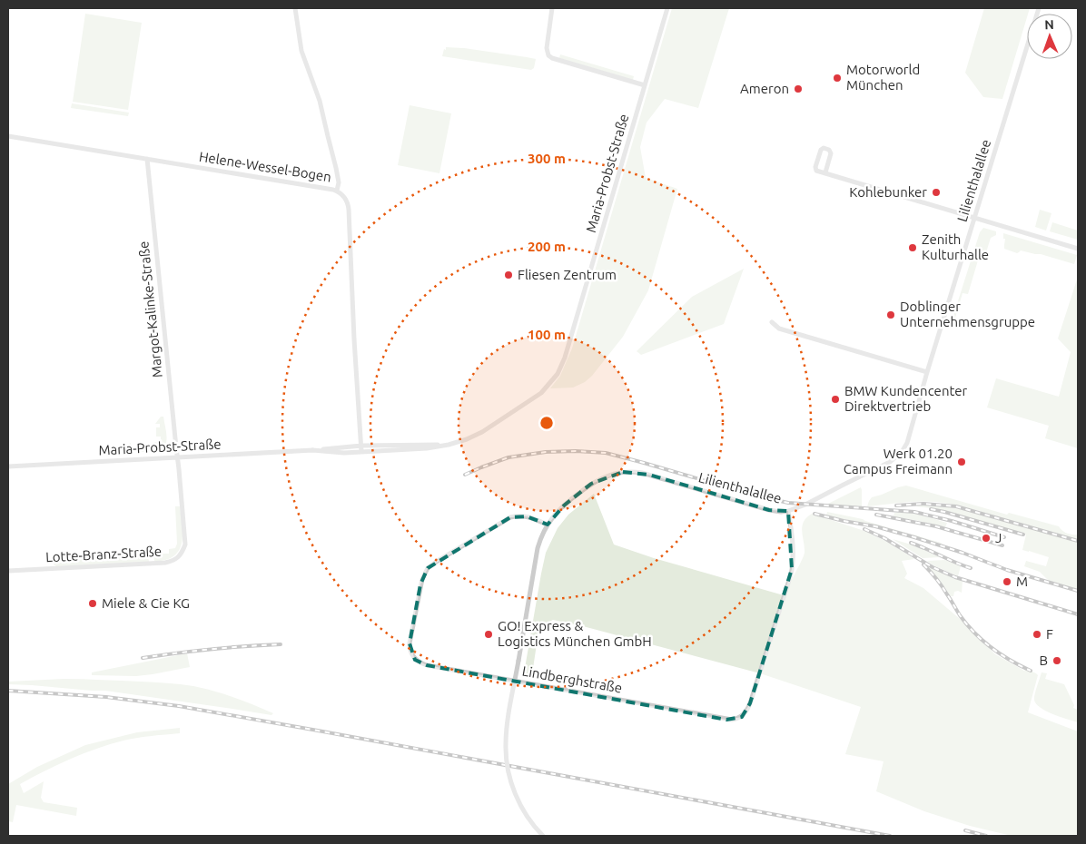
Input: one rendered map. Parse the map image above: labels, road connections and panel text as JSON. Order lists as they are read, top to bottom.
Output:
{
  "streets": {
    "street": [
      "Helene-Wessel-Bogen",
      "Maria-Probst-Straße",
      "Lilienthalallee",
      "Margot-Kalinke-Straße",
      "Lotte-Branz-Straße",
      "Lindberghstraße"
    ]
  },
  "crossings": [
    ["Helene-Wessel-Bogen", "Maria-Probst-Straße"],
    ["Helene-Wessel-Bogen", "Margot-Kalinke-Straße"],
    ["Maria-Probst-Straße", "Margot-Kalinke-Straße"],
    ["Maria-Probst-Straße", "Lotte-Branz-Straße"],
    ["Lilienthalallee", "Lindberghstraße"],
    ["Margot-Kalinke-Straße", "Lotte-Branz-Straße"]
  ],
  "places": [
    "Motorworld München",
    "Ameron",
    "Kohlebunker",
    "Zenith Kulturhalle",
    "Fliesen Zentrum",
    "Doblinger Unternehmensgruppe",
    "BMW Kundencenter Direktvertrieb",
    "Werk 01.20 Campus Freimann",
    "J",
    "M",
    "Miele & Cie KG",
    "GO! Express & Logistics München GmbH",
    "F",
    "B"
  ],
  "north": "top",
  "rings": ["300 m", "200 m", "100 m"]
}
